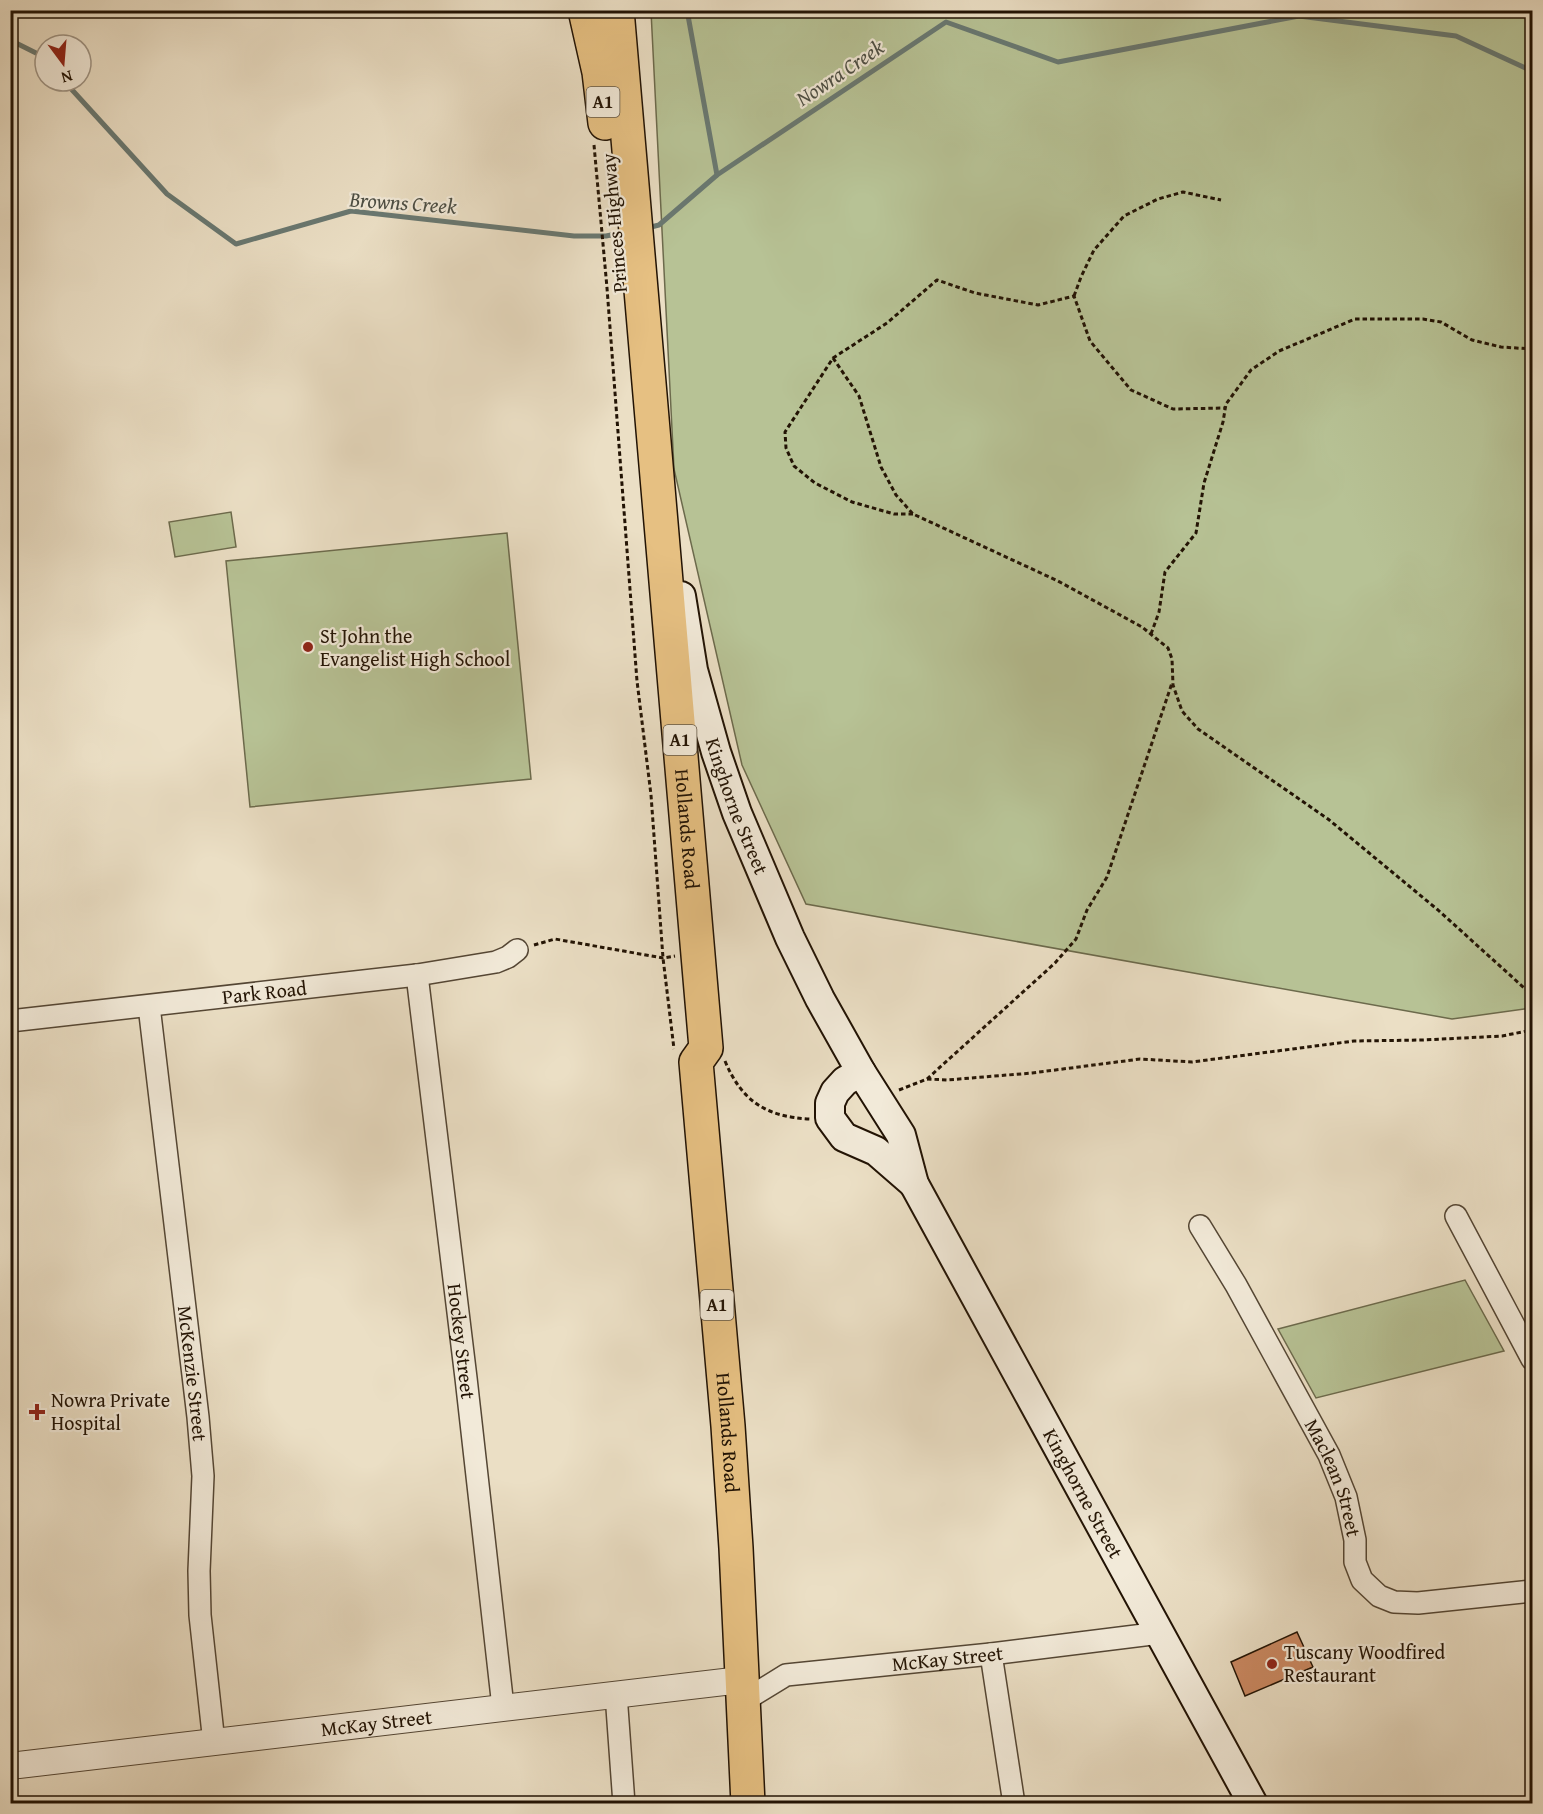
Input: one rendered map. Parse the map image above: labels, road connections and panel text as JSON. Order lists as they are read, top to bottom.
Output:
{
  "streets": {
    "highway": ["A1", "Princes Highway", "Hollands Road"],
    "main road": ["Kinghorne Street"],
    "street": [
      "Park Road",
      "Hockey Street",
      "McKenzie Street",
      "Maclean Street",
      "McKay Street"
    ]
  },
  "crossings": [
    ["Princes Highway", "Kinghorne Street"],
    ["Princes Highway", "Hollands Road"],
    ["Kinghorne Street", "Hollands Road"],
    ["Kinghorne Street", "McKay Street"],
    ["Hollands Road", "McKay Street"],
    ["Park Road", "Hockey Street"],
    ["Park Road", "McKenzie Street"],
    ["Hockey Street", "McKay Street"],
    ["McKenzie Street", "McKay Street"]
  ],
  "water": ["Nowra Creek", "Browns Creek"],
  "places": {
    "other": ["St John the Evangelist High School", "Tuscany Woodfired Restaurant"],
    "health": ["Nowra Private Hospital"]
  },
  "north": "bottom"
}
